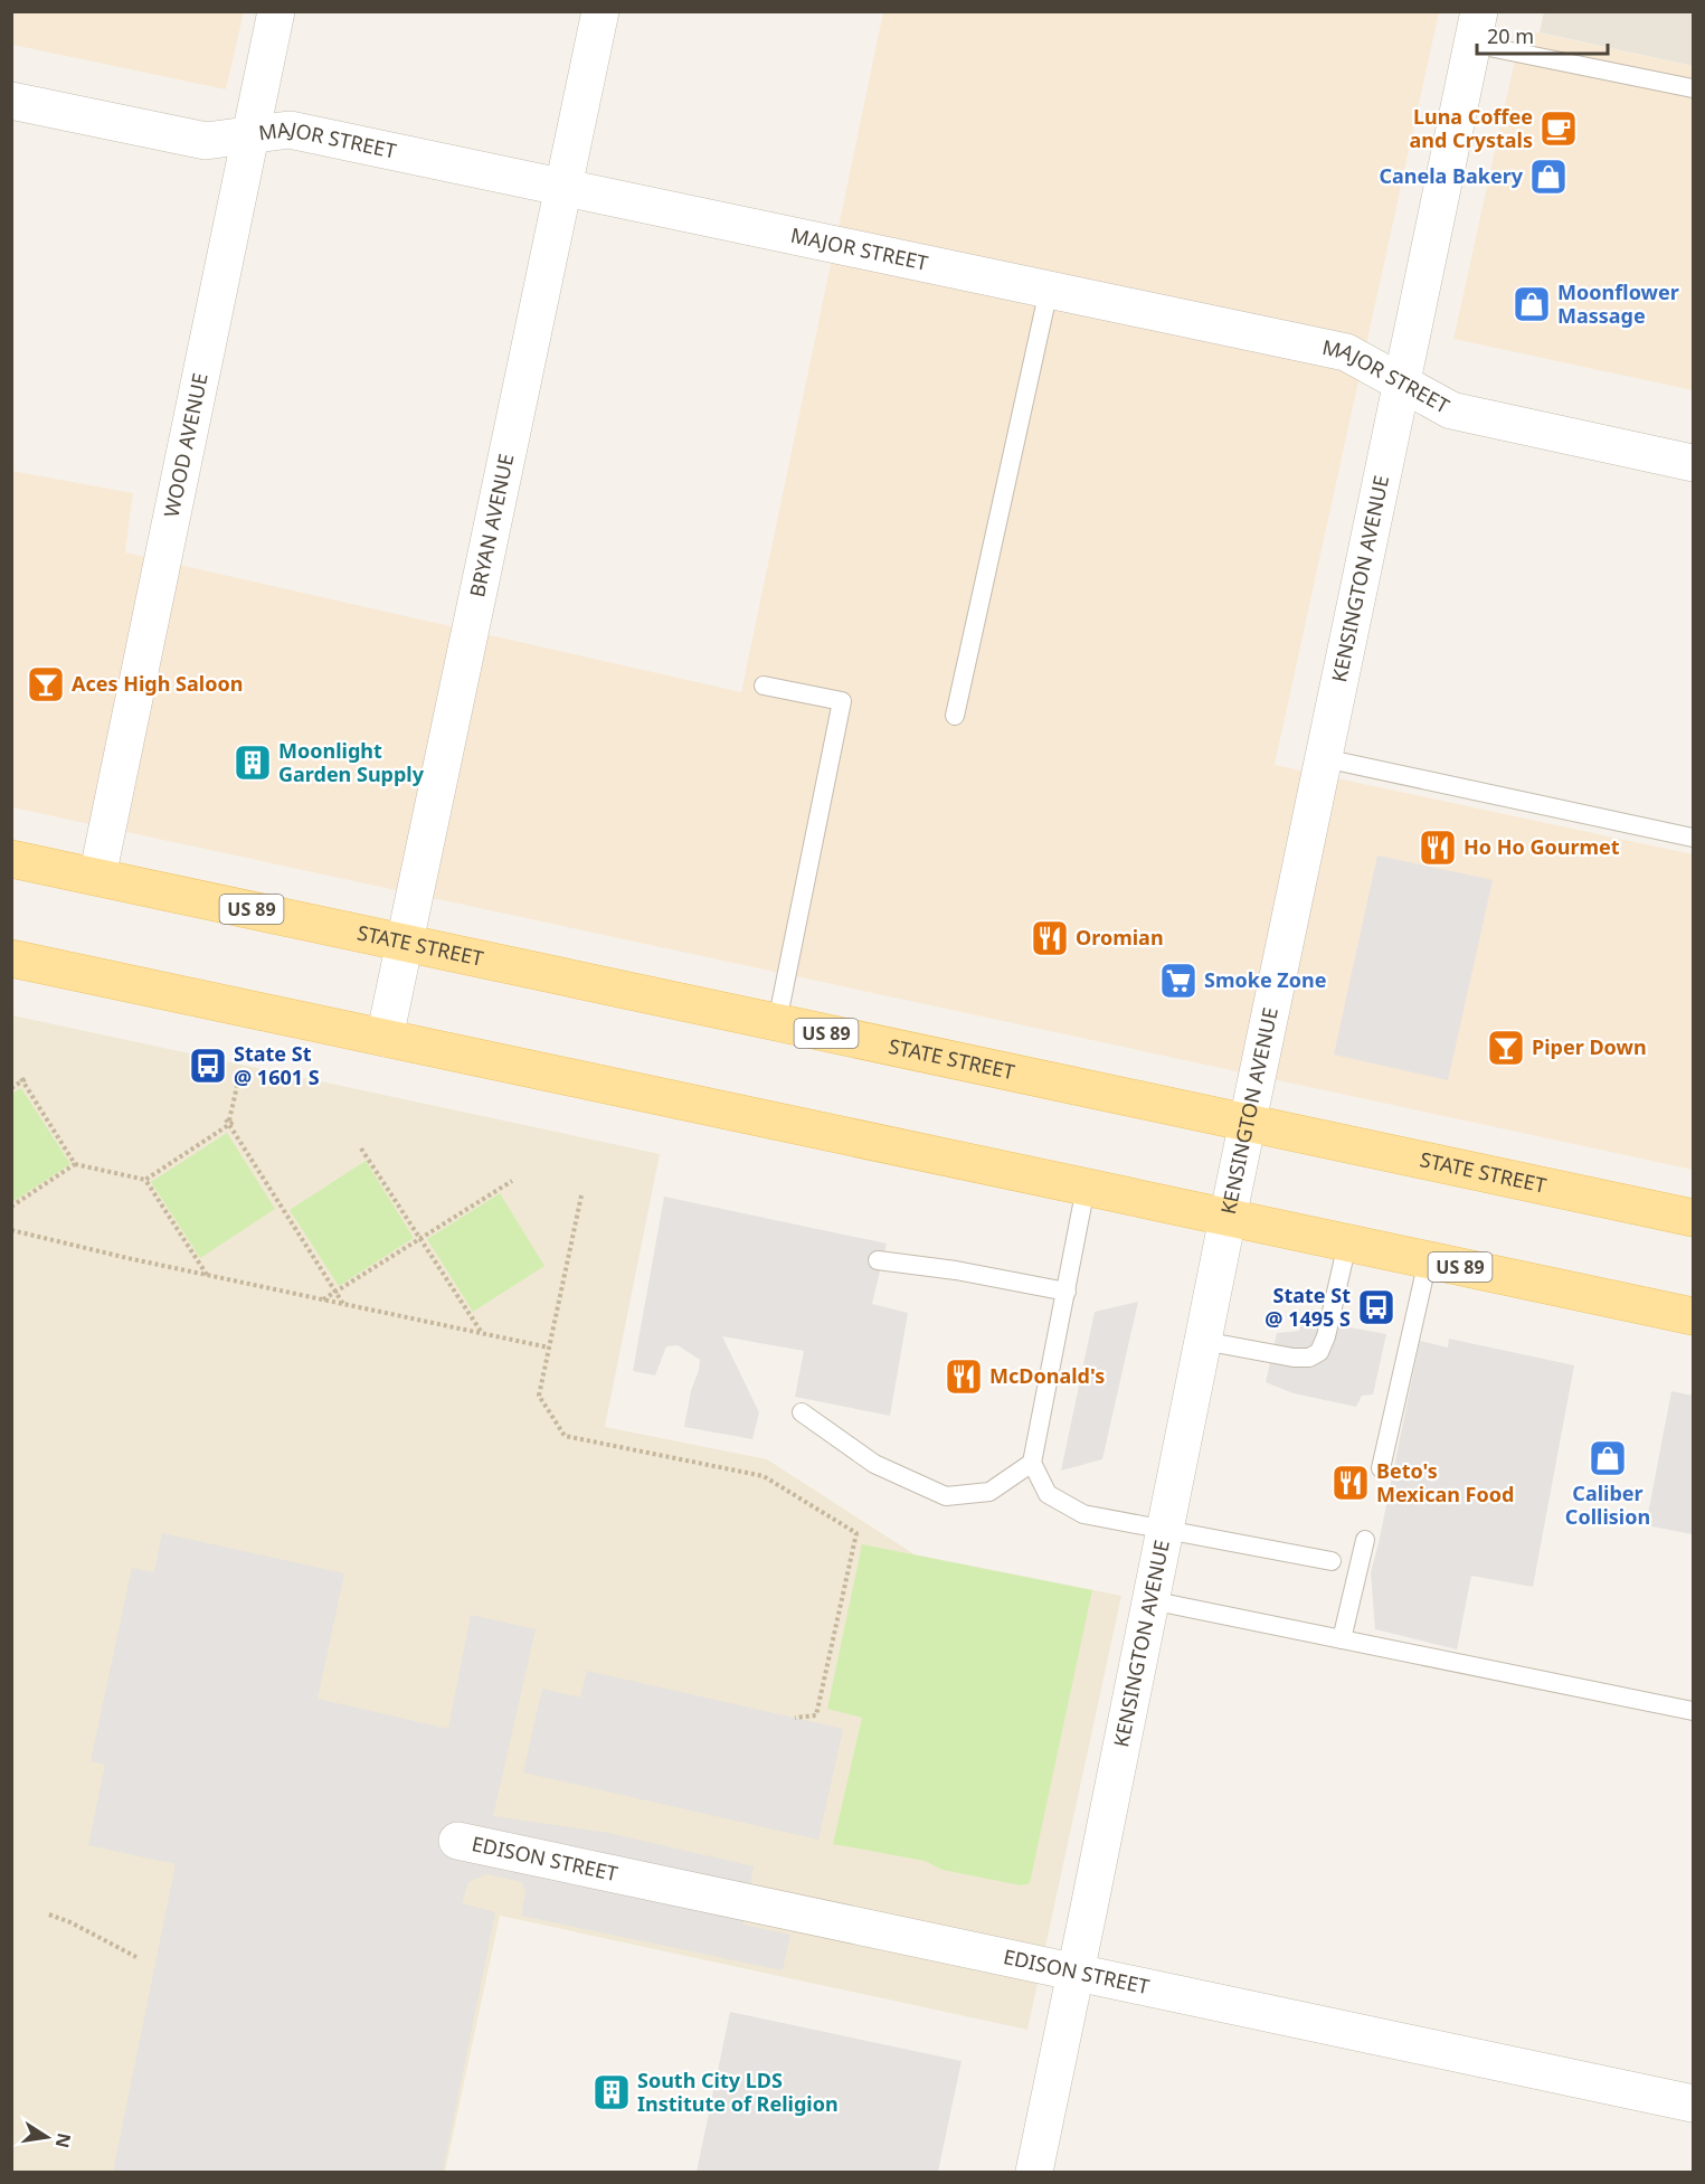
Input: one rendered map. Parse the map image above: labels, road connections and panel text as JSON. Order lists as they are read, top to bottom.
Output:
{
  "streets": {
    "main road": ["US 89", "STATE STREET"],
    "street": [
      "MAJOR STREET",
      "WOOD AVENUE",
      "BRYAN AVENUE",
      "KENSINGTON AVENUE",
      "EDISON STREET"
    ]
  },
  "crossings": [
    ["MAJOR STREET", "WOOD AVENUE"],
    ["MAJOR STREET", "BRYAN AVENUE"],
    ["MAJOR STREET", "KENSINGTON AVENUE"],
    ["WOOD AVENUE", "STATE STREET"],
    ["BRYAN AVENUE", "US 89"],
    ["BRYAN AVENUE", "STATE STREET"],
    ["KENSINGTON AVENUE", "US 89"],
    ["KENSINGTON AVENUE", "STATE STREET"],
    ["KENSINGTON AVENUE", "EDISON STREET"]
  ],
  "places": {
    "cafe": ["Luna Coffee and Crystals"],
    "shop": ["Canela Bakery", "Moonflower Massage", "Caliber Collision"],
    "bar": ["Aces High Saloon", "Piper Down"],
    "building": ["Moonlight Garden Supply", "South City LDS Institute of Religion"],
    "restaurant": [
      "Ho Ho Gourmet",
      "Oromian",
      "McDonald's",
      "Beto's Mexican Food"
    ],
    "supermarket": ["Smoke Zone"],
    "bus stop": ["State St @ 1601 S", "State St @ 1495 S"]
  },
  "scale_bar": "20 m",
  "north": "right"
}
